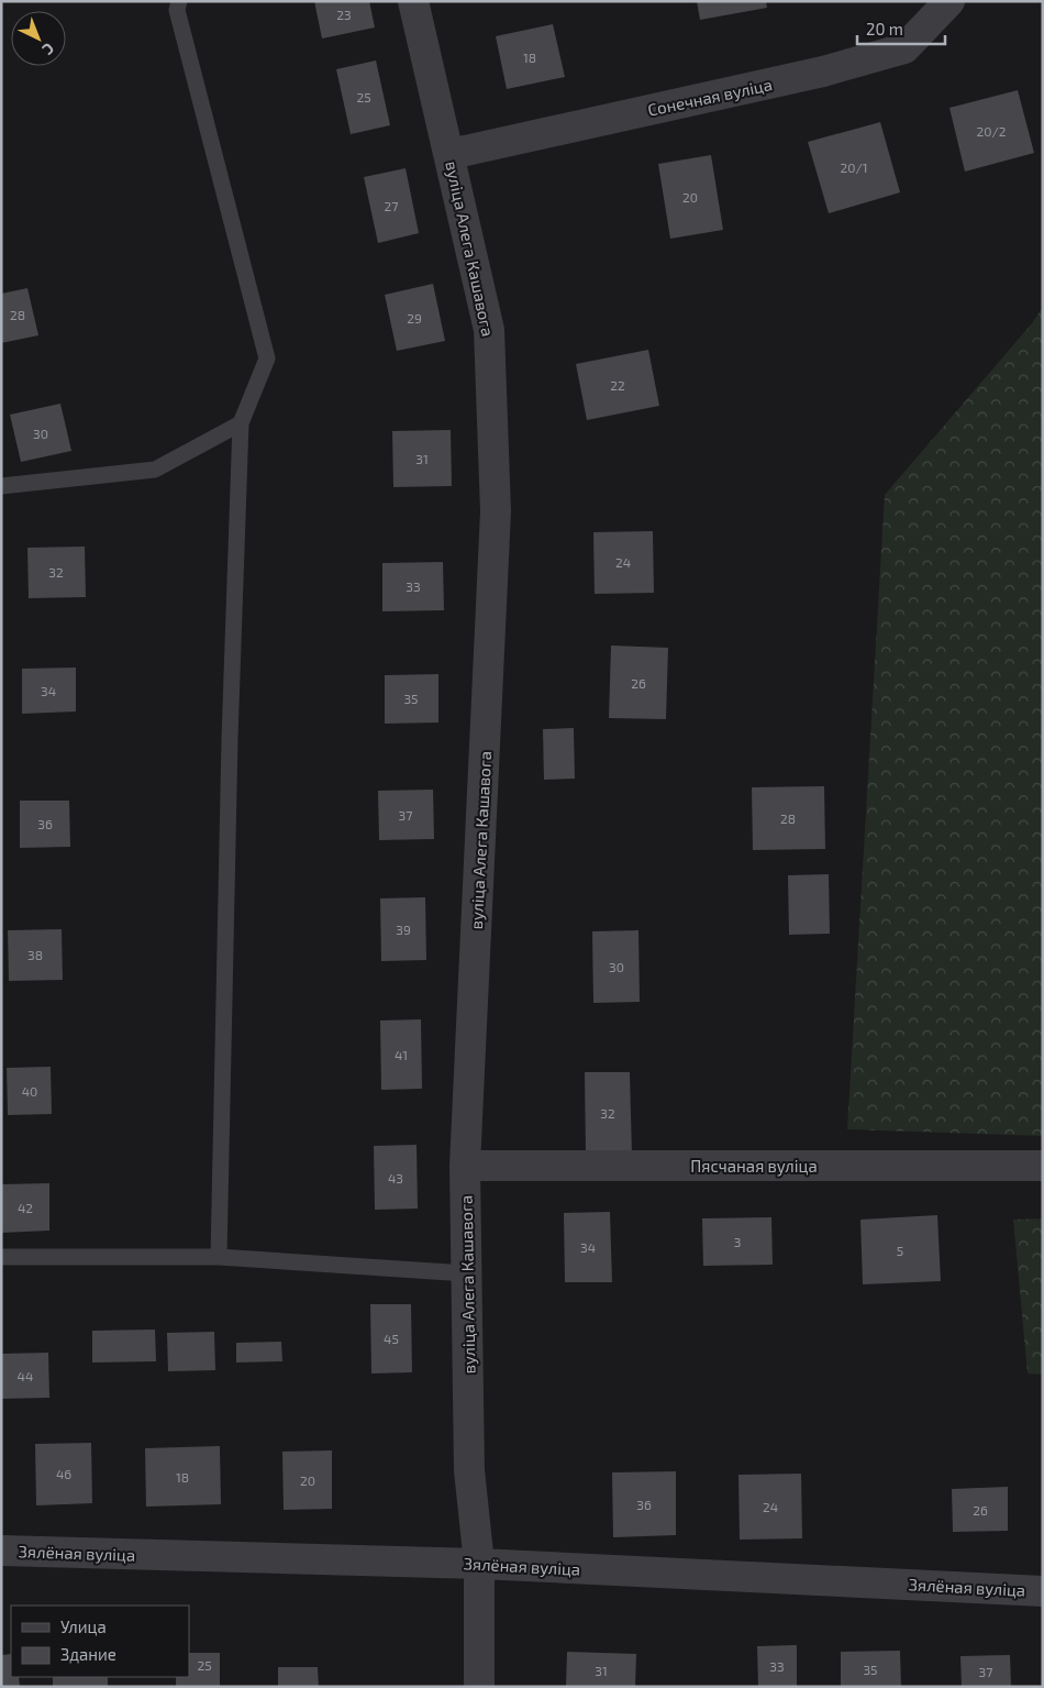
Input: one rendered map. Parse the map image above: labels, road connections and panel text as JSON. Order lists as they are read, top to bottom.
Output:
{
  "streets": {
    "street": [
      "Сонечная вуліца",
      "вуліца Алега Кашавога",
      "Пясчаная вуліца",
      "Зялёная вуліца"
    ]
  },
  "crossings": [
    ["Сонечная вуліца", "вуліца Алега Кашавога"],
    ["вуліца Алега Кашавога", "Пясчаная вуліца"],
    ["вуліца Алега Кашавога", "Зялёная вуліца"]
  ],
  "house_numbers": [
    "23",
    "18",
    "25",
    "20/2",
    "20/1",
    "20",
    "27",
    "28",
    "29",
    "22",
    "30",
    "31",
    "24",
    "32",
    "33",
    "26",
    "34",
    "35",
    "37",
    "28",
    "36",
    "39",
    "38",
    "30",
    "41",
    "40",
    "32",
    "43",
    "42",
    "3",
    "34",
    "5",
    "45",
    "44",
    "46",
    "18",
    "20",
    "36",
    "24",
    "26",
    "25",
    "33",
    "35",
    "31",
    "37"
  ],
  "legend": ["Улица", "Здание"],
  "scale_bar": "20 m",
  "north": "bottom right"
}
